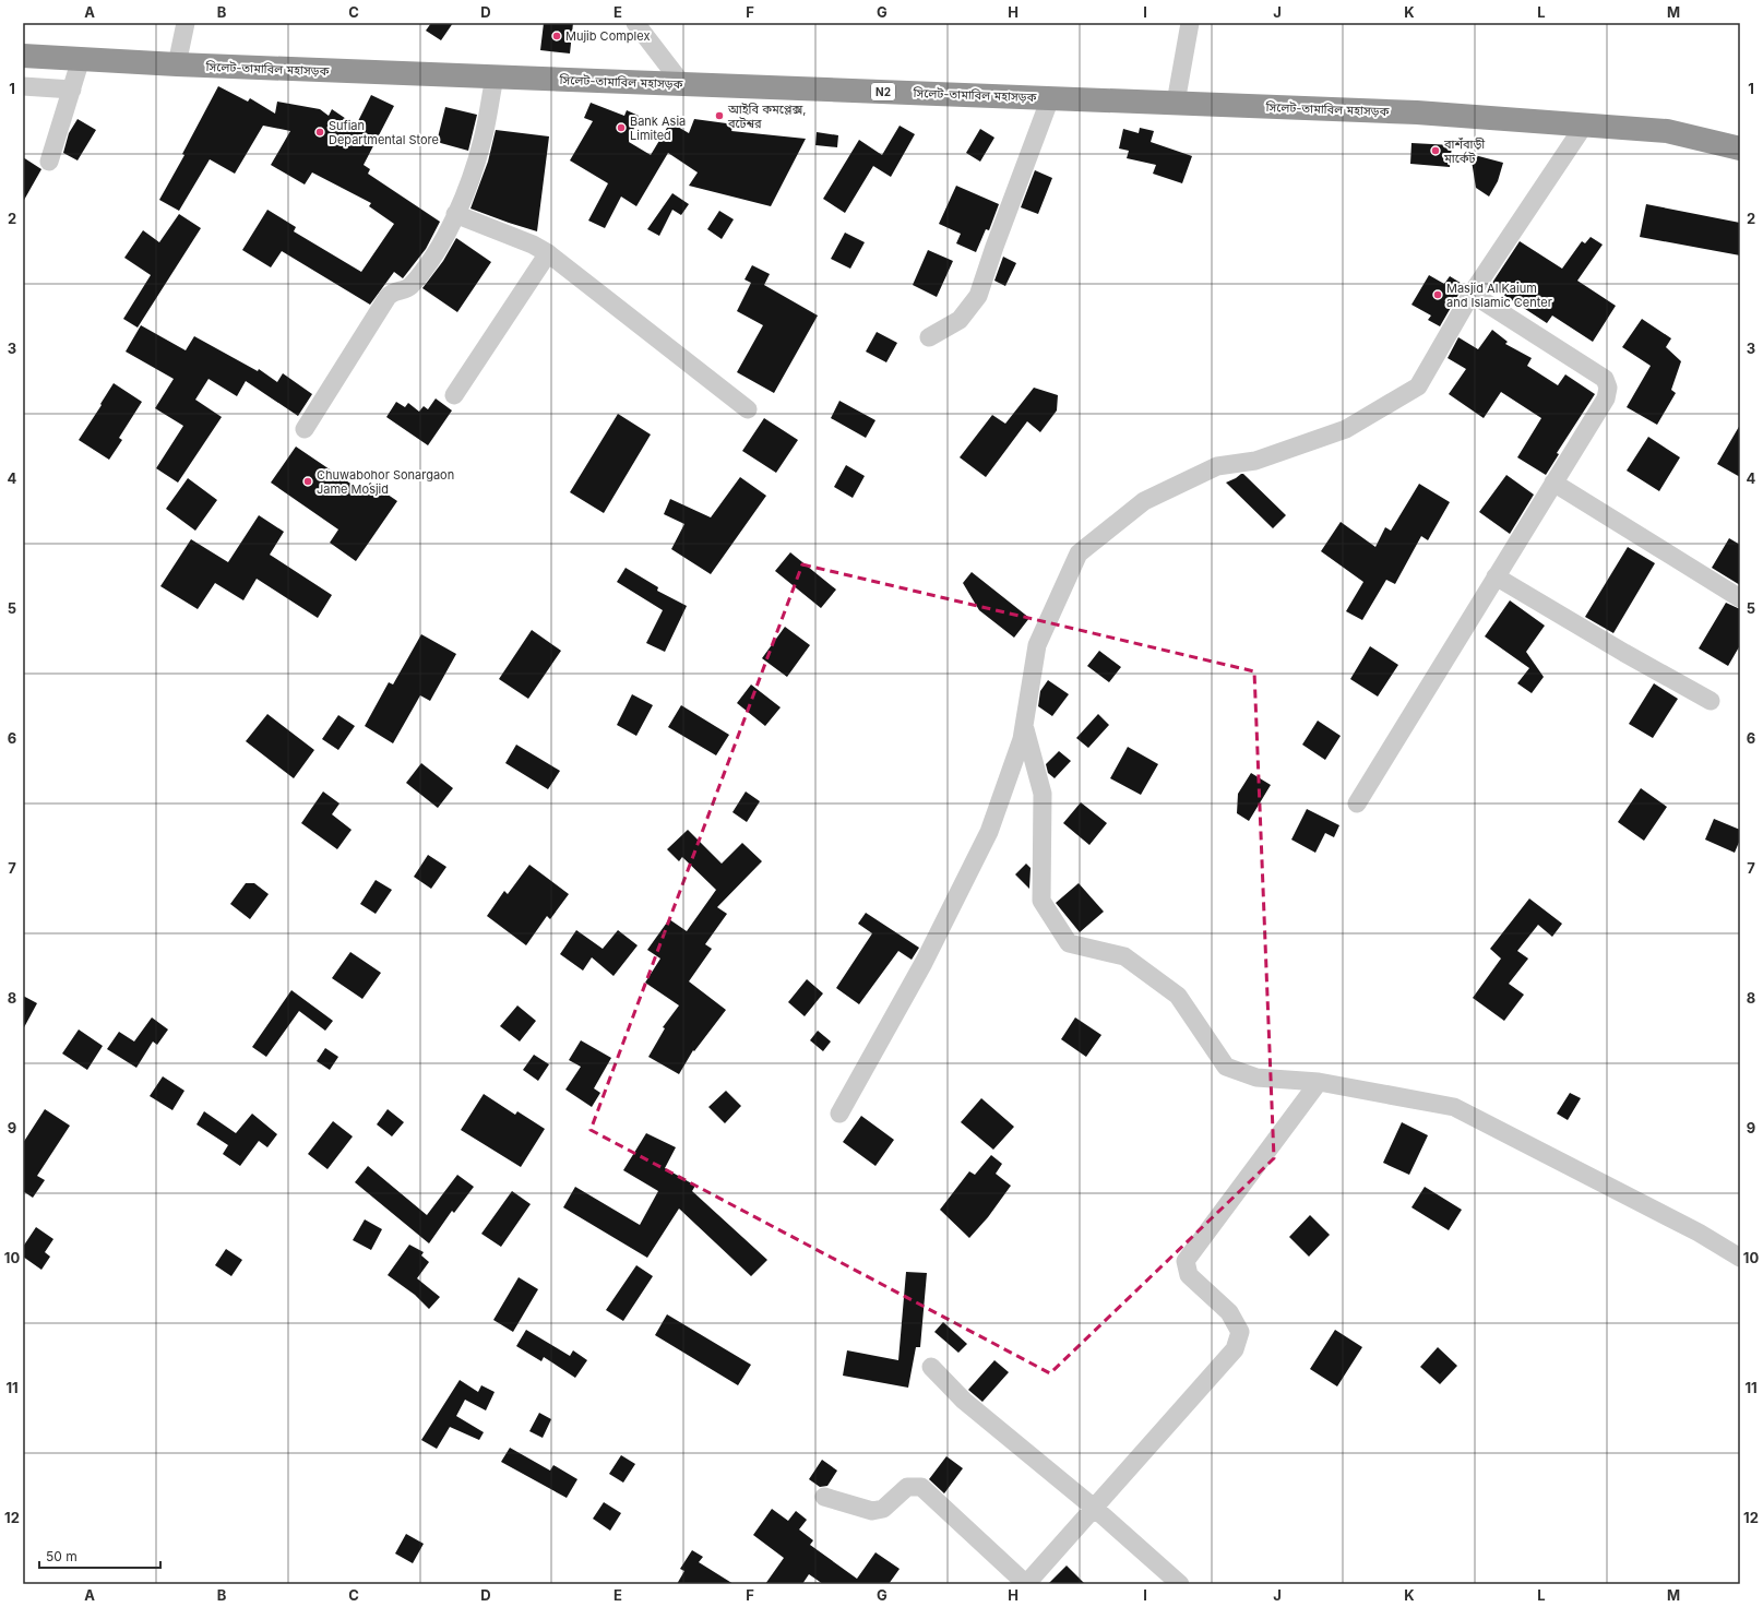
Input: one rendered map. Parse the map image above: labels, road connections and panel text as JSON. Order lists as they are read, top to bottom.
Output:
{
  "streets": {
    "highway": ["সিলেট-তামাবিল মহাসড়ক", "N2"]
  },
  "places": [
    "Mujib Complex",
    "আইবি কমপ্লেক্স, বটেশ্বর",
    "Bank Asia Limited",
    "Sufian Departmental Store",
    "বাশঁবাড়ী মার্কেট",
    "Masjid Al Kaium and Islamic Center",
    "Chuwabohor Sonargaon Jame Mosjid"
  ],
  "scale_bar": "50 m",
  "grid": {
    "columns": [
      "A",
      "B",
      "C",
      "D",
      "E",
      "F",
      "G",
      "H",
      "I",
      "J",
      "K",
      "L",
      "M"
    ],
    "rows": [
      "1",
      "2",
      "3",
      "4",
      "5",
      "6",
      "7",
      "8",
      "9",
      "10",
      "11",
      "12"
    ]
  }
}
